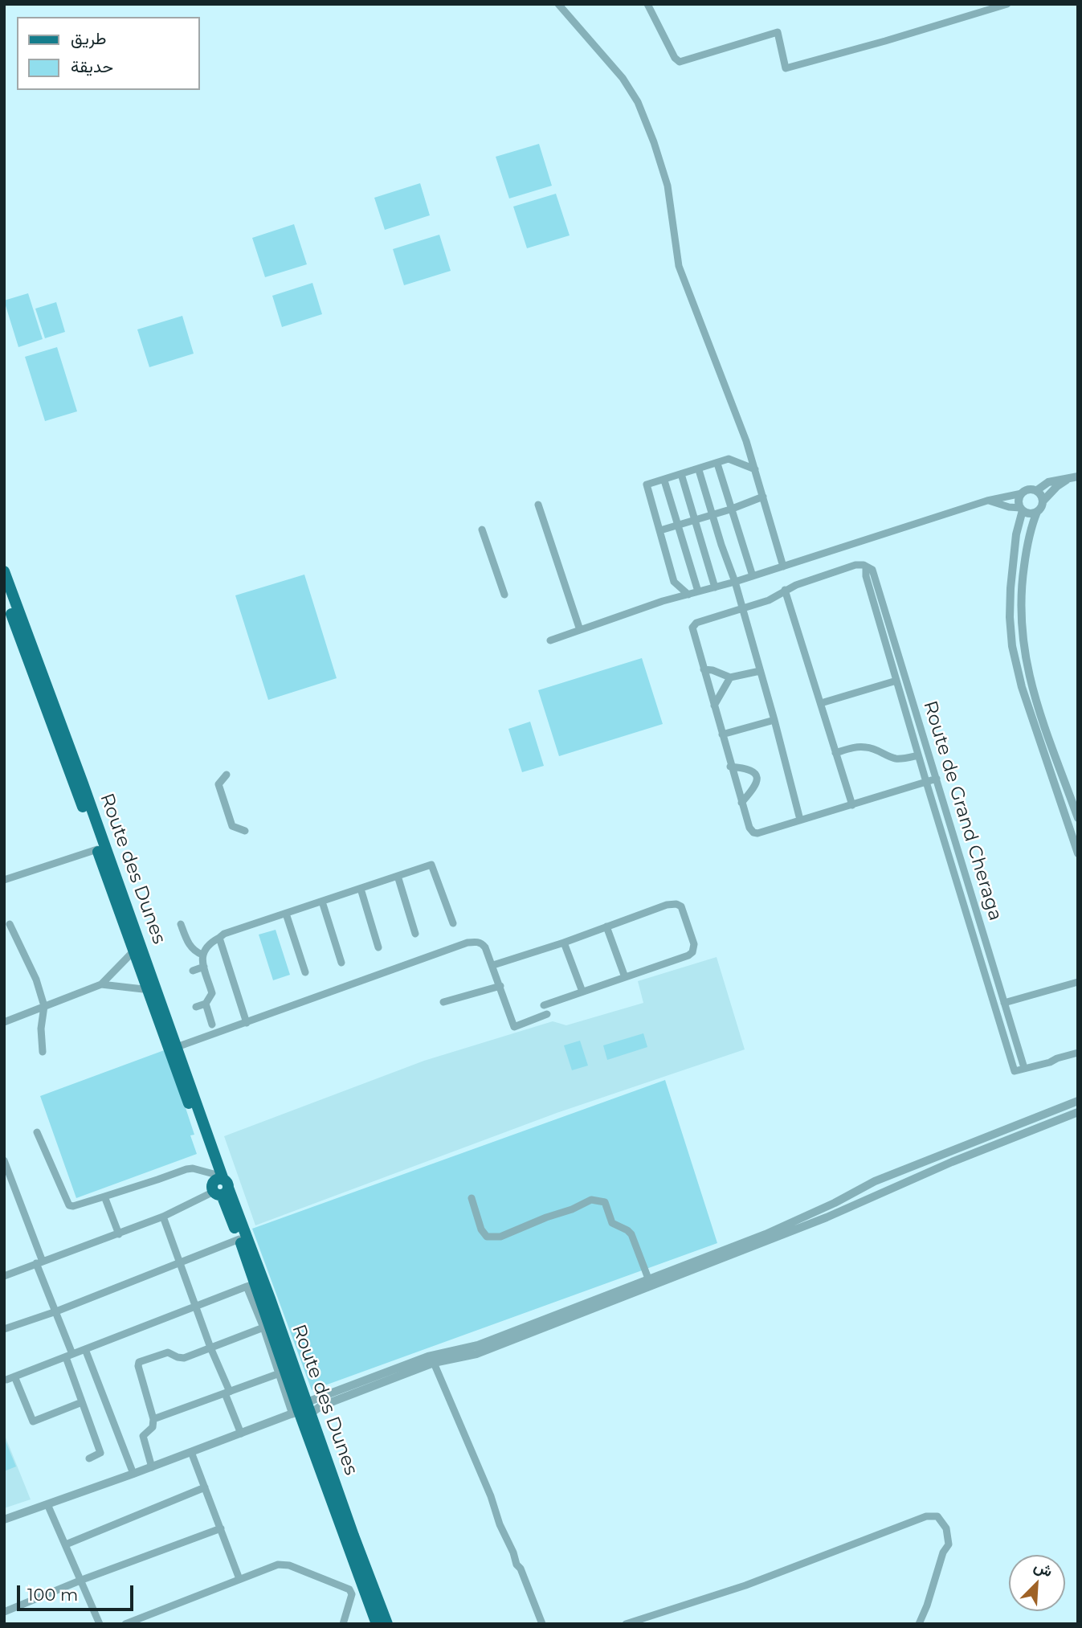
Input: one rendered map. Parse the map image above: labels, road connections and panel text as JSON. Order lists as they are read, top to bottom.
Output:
{
  "streets": {
    "main road": ["Route des Dunes"],
    "street": ["Route de Grand Cheraga"]
  },
  "legend": ["طريق", "حديقة"],
  "scale_bar": "100 m",
  "north": "top right"
}
